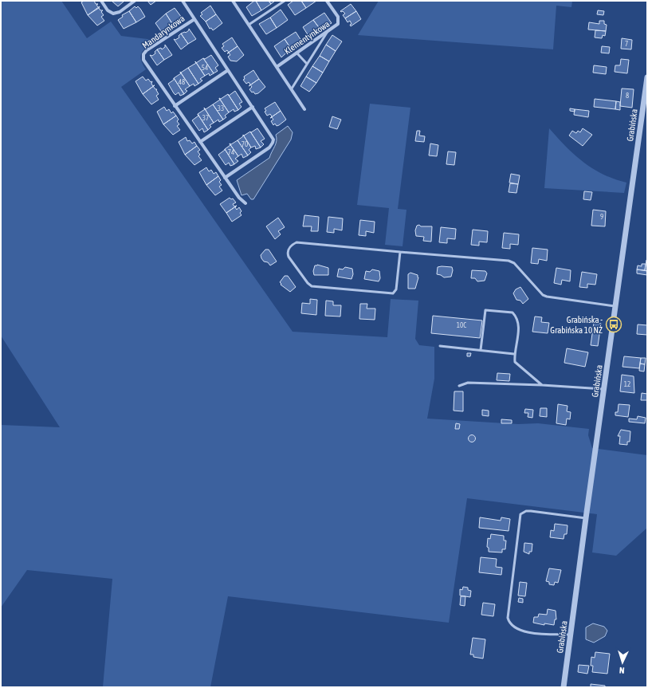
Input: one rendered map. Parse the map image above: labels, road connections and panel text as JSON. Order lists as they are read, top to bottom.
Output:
{
  "streets": {
    "street": ["Mandarynkowa", "Klementynkowa", "Grabińska"]
  },
  "places": {
    "bus stop": ["Grabińska - Grabińska 10 NŻ"]
  },
  "house_numbers": [
    "7",
    "54",
    "48",
    "8",
    "33",
    "37",
    "70",
    "74",
    "9",
    "10C",
    "12"
  ],
  "north": "bottom"
}
